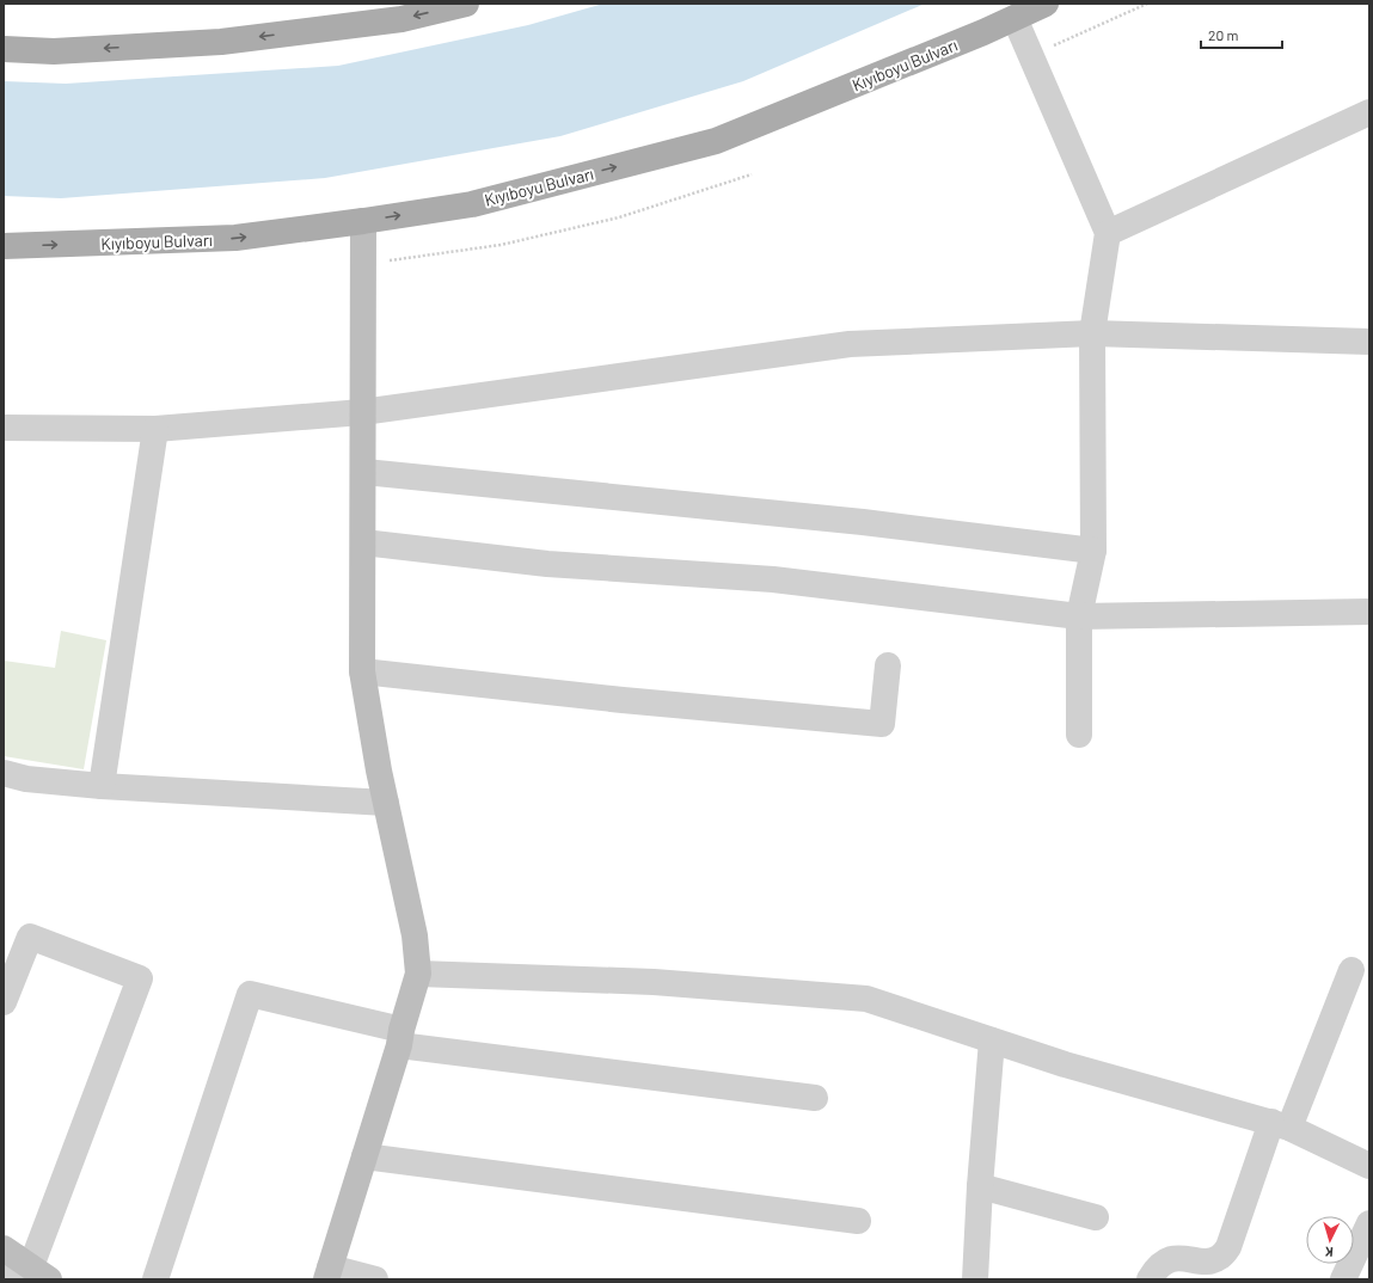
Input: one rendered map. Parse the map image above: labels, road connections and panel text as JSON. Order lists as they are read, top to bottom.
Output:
{
  "streets": {
    "main road": ["Kıyıboyu Bulvarı"]
  },
  "scale_bar": "20 m",
  "north": "bottom"
}
